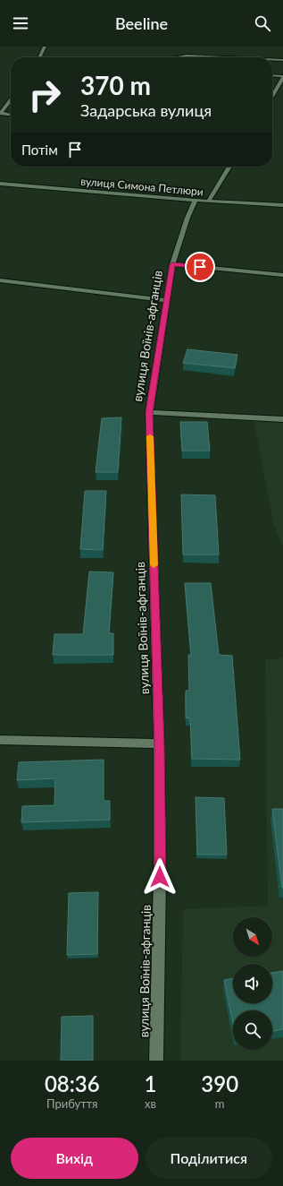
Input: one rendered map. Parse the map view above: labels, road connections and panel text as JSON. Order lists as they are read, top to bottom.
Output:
{
  "streets": {
    "street": ["вулиця Симона Петлюри", "вулиця Воїнів-афганців"]
  },
  "crossings": [
    ["вулиця Симона Петлюри", "вулиця Воїнів-афганців"]
  ],
  "north": "bottom right",
  "page": {
    "header": "Beeline",
    "turn": ["370 m", "Задарська вулиця"],
    "then": "Потім",
    "eta": [
      "08:36",
      "Прибуття",
      "1",
      "хв",
      "390",
      "m"
    ],
    "buttons": ["Вихід", "Поділитися"]
  }
}
